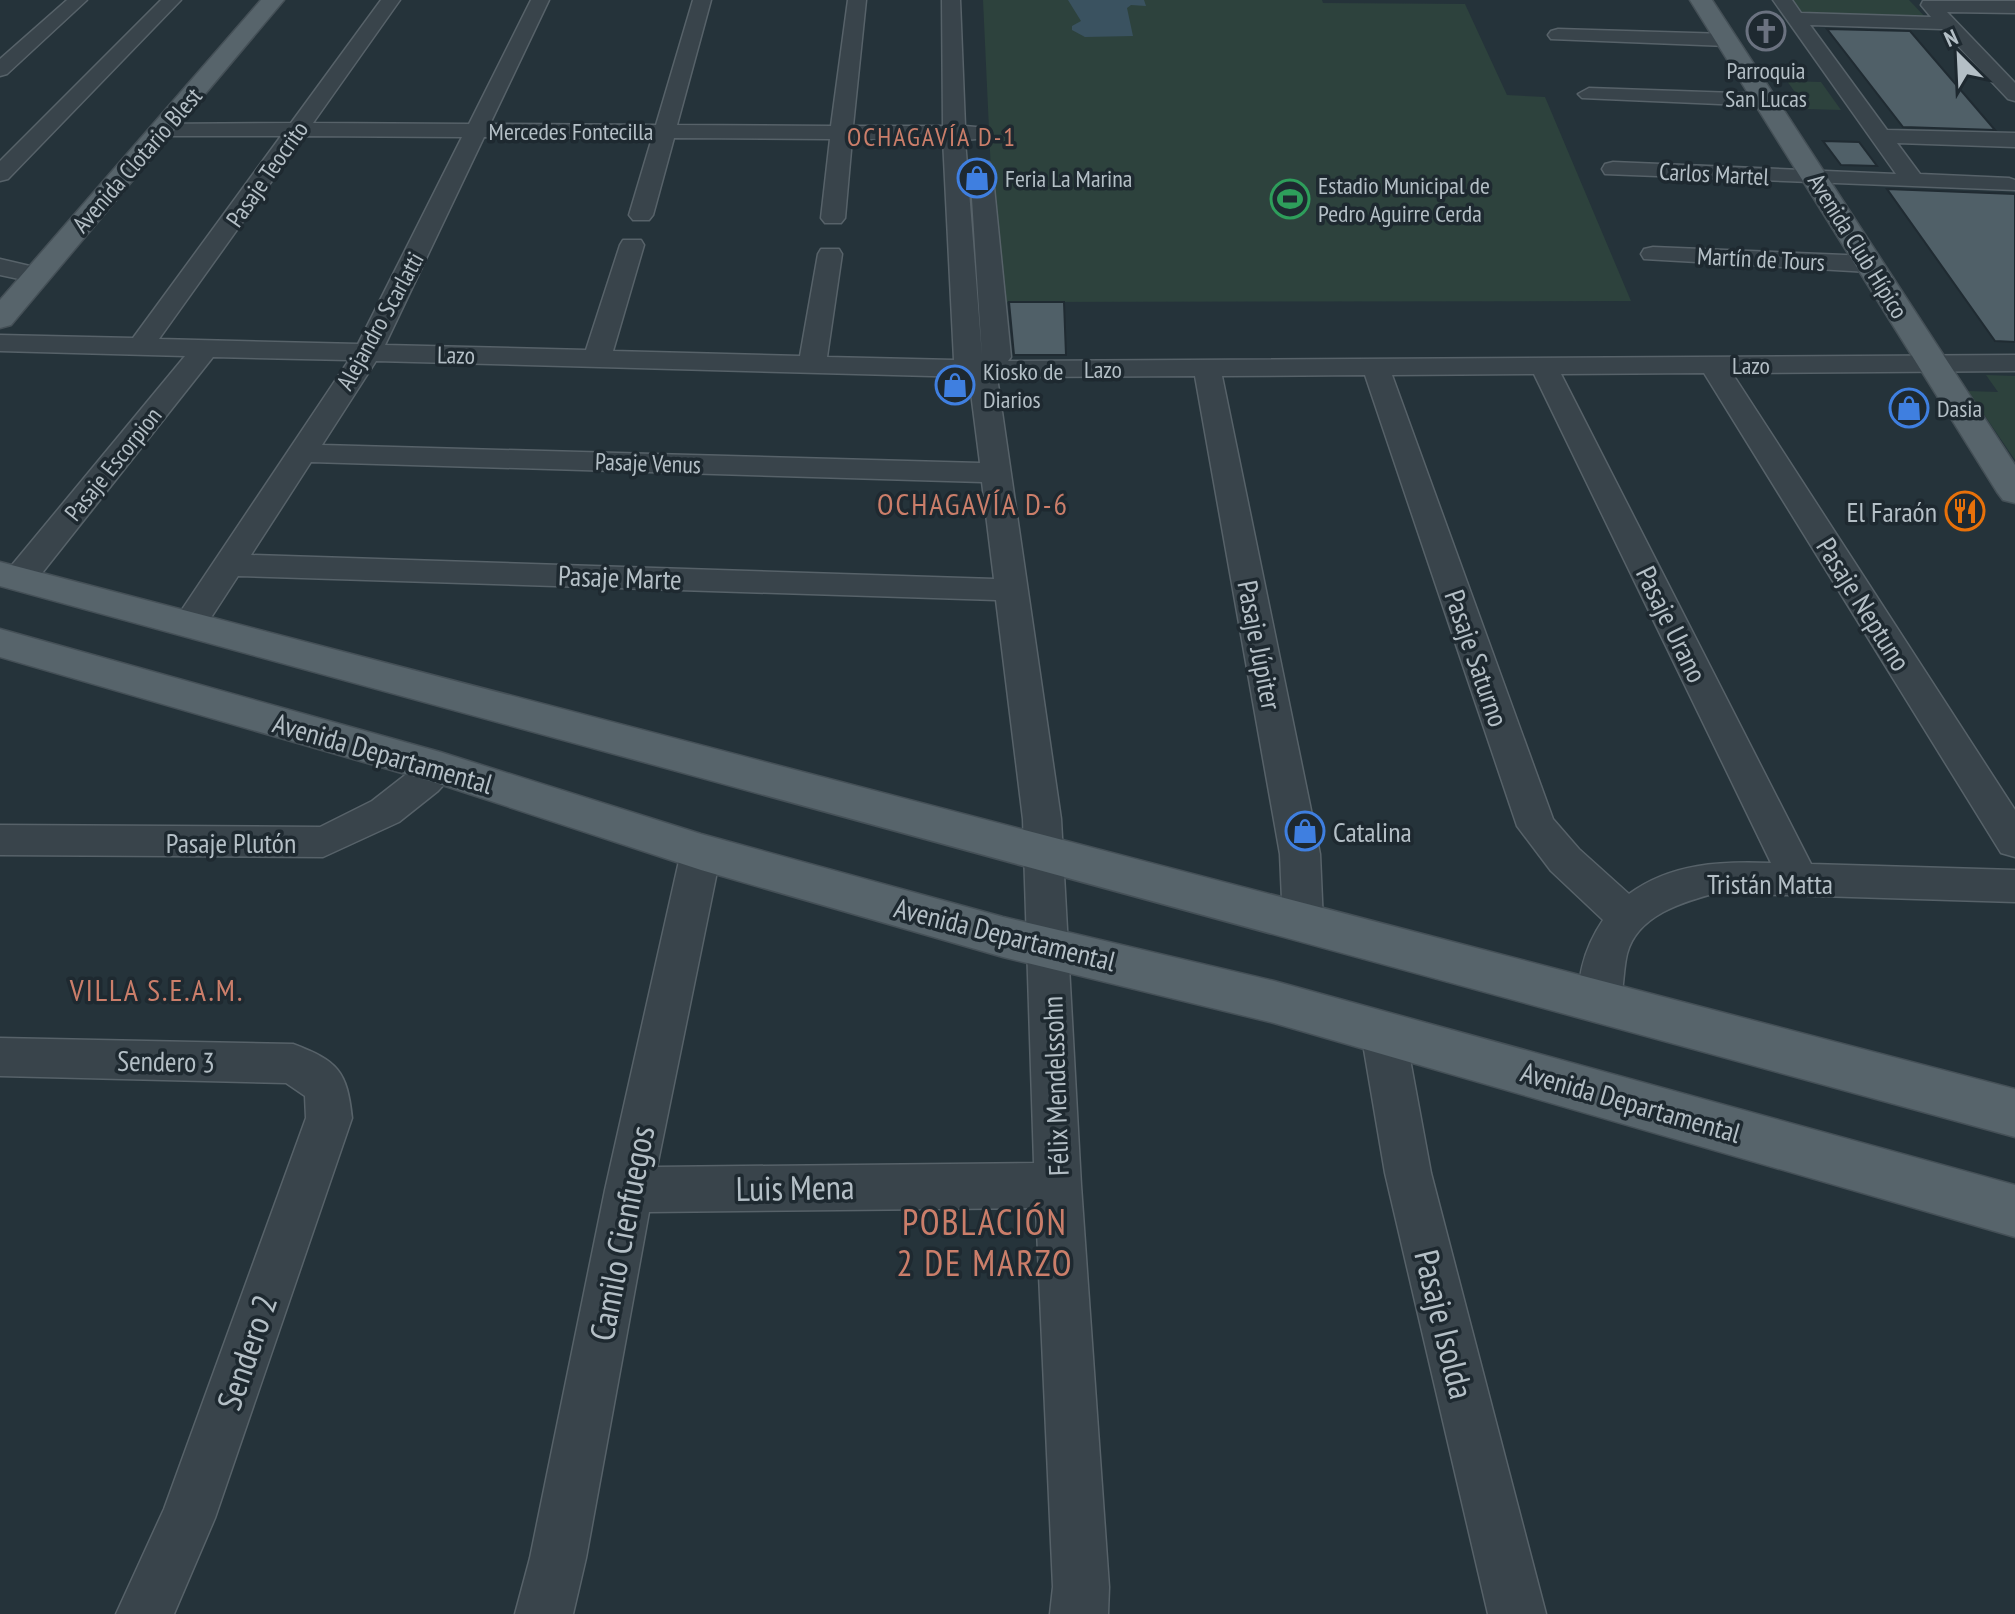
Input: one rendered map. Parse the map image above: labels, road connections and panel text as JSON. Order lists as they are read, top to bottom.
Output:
{
  "streets": {
    "main road": ["Avenida Clotario Blest", "Avenida Club Hípico", "Avenida Departamental"],
    "street": [
      "Mercedes Fontecilla",
      "Pasaje Teocrito",
      "Carlos Martel",
      "Martín de Tours",
      "Alejandro Scarlatti",
      "Lazo",
      "Pasaje Venus",
      "Pasaje Escorpion",
      "Pasaje Marte",
      "Pasaje Neptuno",
      "Pasaje Urano",
      "Pasaje Júpiter",
      "Pasaje Saturno",
      "Pasaje Plutón",
      "Tristán Matta",
      "Sendero 3",
      "Félix Mendelssohn",
      "Luis Mena",
      "Camilo Cienfuegos",
      "Pasaje Isolda",
      "Sendero 2"
    ]
  },
  "crossings": [
    ["Mercedes Fontecilla", "Avenida Clotario Blest"],
    ["Mercedes Fontecilla", "Pasaje Teocrito"],
    ["Mercedes Fontecilla", "Alejandro Scarlatti"],
    ["Mercedes Fontecilla", "Félix Mendelssohn"],
    ["Pasaje Teocrito", "Lazo"],
    ["Carlos Martel", "Avenida Club Hípico"],
    ["Avenida Club Hípico", "Martín de Tours"],
    ["Avenida Club Hípico", "Lazo"],
    ["Alejandro Scarlatti", "Lazo"],
    ["Alejandro Scarlatti", "Pasaje Venus"],
    ["Alejandro Scarlatti", "Pasaje Marte"],
    ["Lazo", "Pasaje Escorpion"],
    ["Lazo", "Pasaje Neptuno"],
    ["Lazo", "Pasaje Urano"],
    ["Lazo", "Pasaje Júpiter"],
    ["Lazo", "Pasaje Saturno"],
    ["Lazo", "Félix Mendelssohn"],
    ["Pasaje Venus", "Félix Mendelssohn"],
    ["Pasaje Marte", "Félix Mendelssohn"],
    ["Pasaje Urano", "Tristán Matta"],
    ["Pasaje Saturno", "Tristán Matta"],
    ["Avenida Departamental", "Pasaje Plutón"],
    ["Avenida Departamental", "Félix Mendelssohn"],
    ["Avenida Departamental", "Camilo Cienfuegos"],
    ["Avenida Departamental", "Pasaje Isolda"],
    ["Sendero 3", "Sendero 2"],
    ["Félix Mendelssohn", "Luis Mena"],
    ["Luis Mena", "Camilo Cienfuegos"]
  ],
  "districts": [
    "OCHAGAVÍA D-1",
    "OCHAGAVÍA D-6",
    "VILLA S.E.A.M.",
    "POBLACIÓN 2 DE MARZO"
  ],
  "places": {
    "church": ["Parroquia San Lucas"],
    "shop": [
      "Feria La Marina",
      "Kiosko de Diarios",
      "Dasia",
      "Catalina"
    ],
    "sports": ["Estadio Municipal de Pedro Aguirre Cerda"],
    "restaurant": ["El Faraón"]
  },
  "north": "top left"
}
